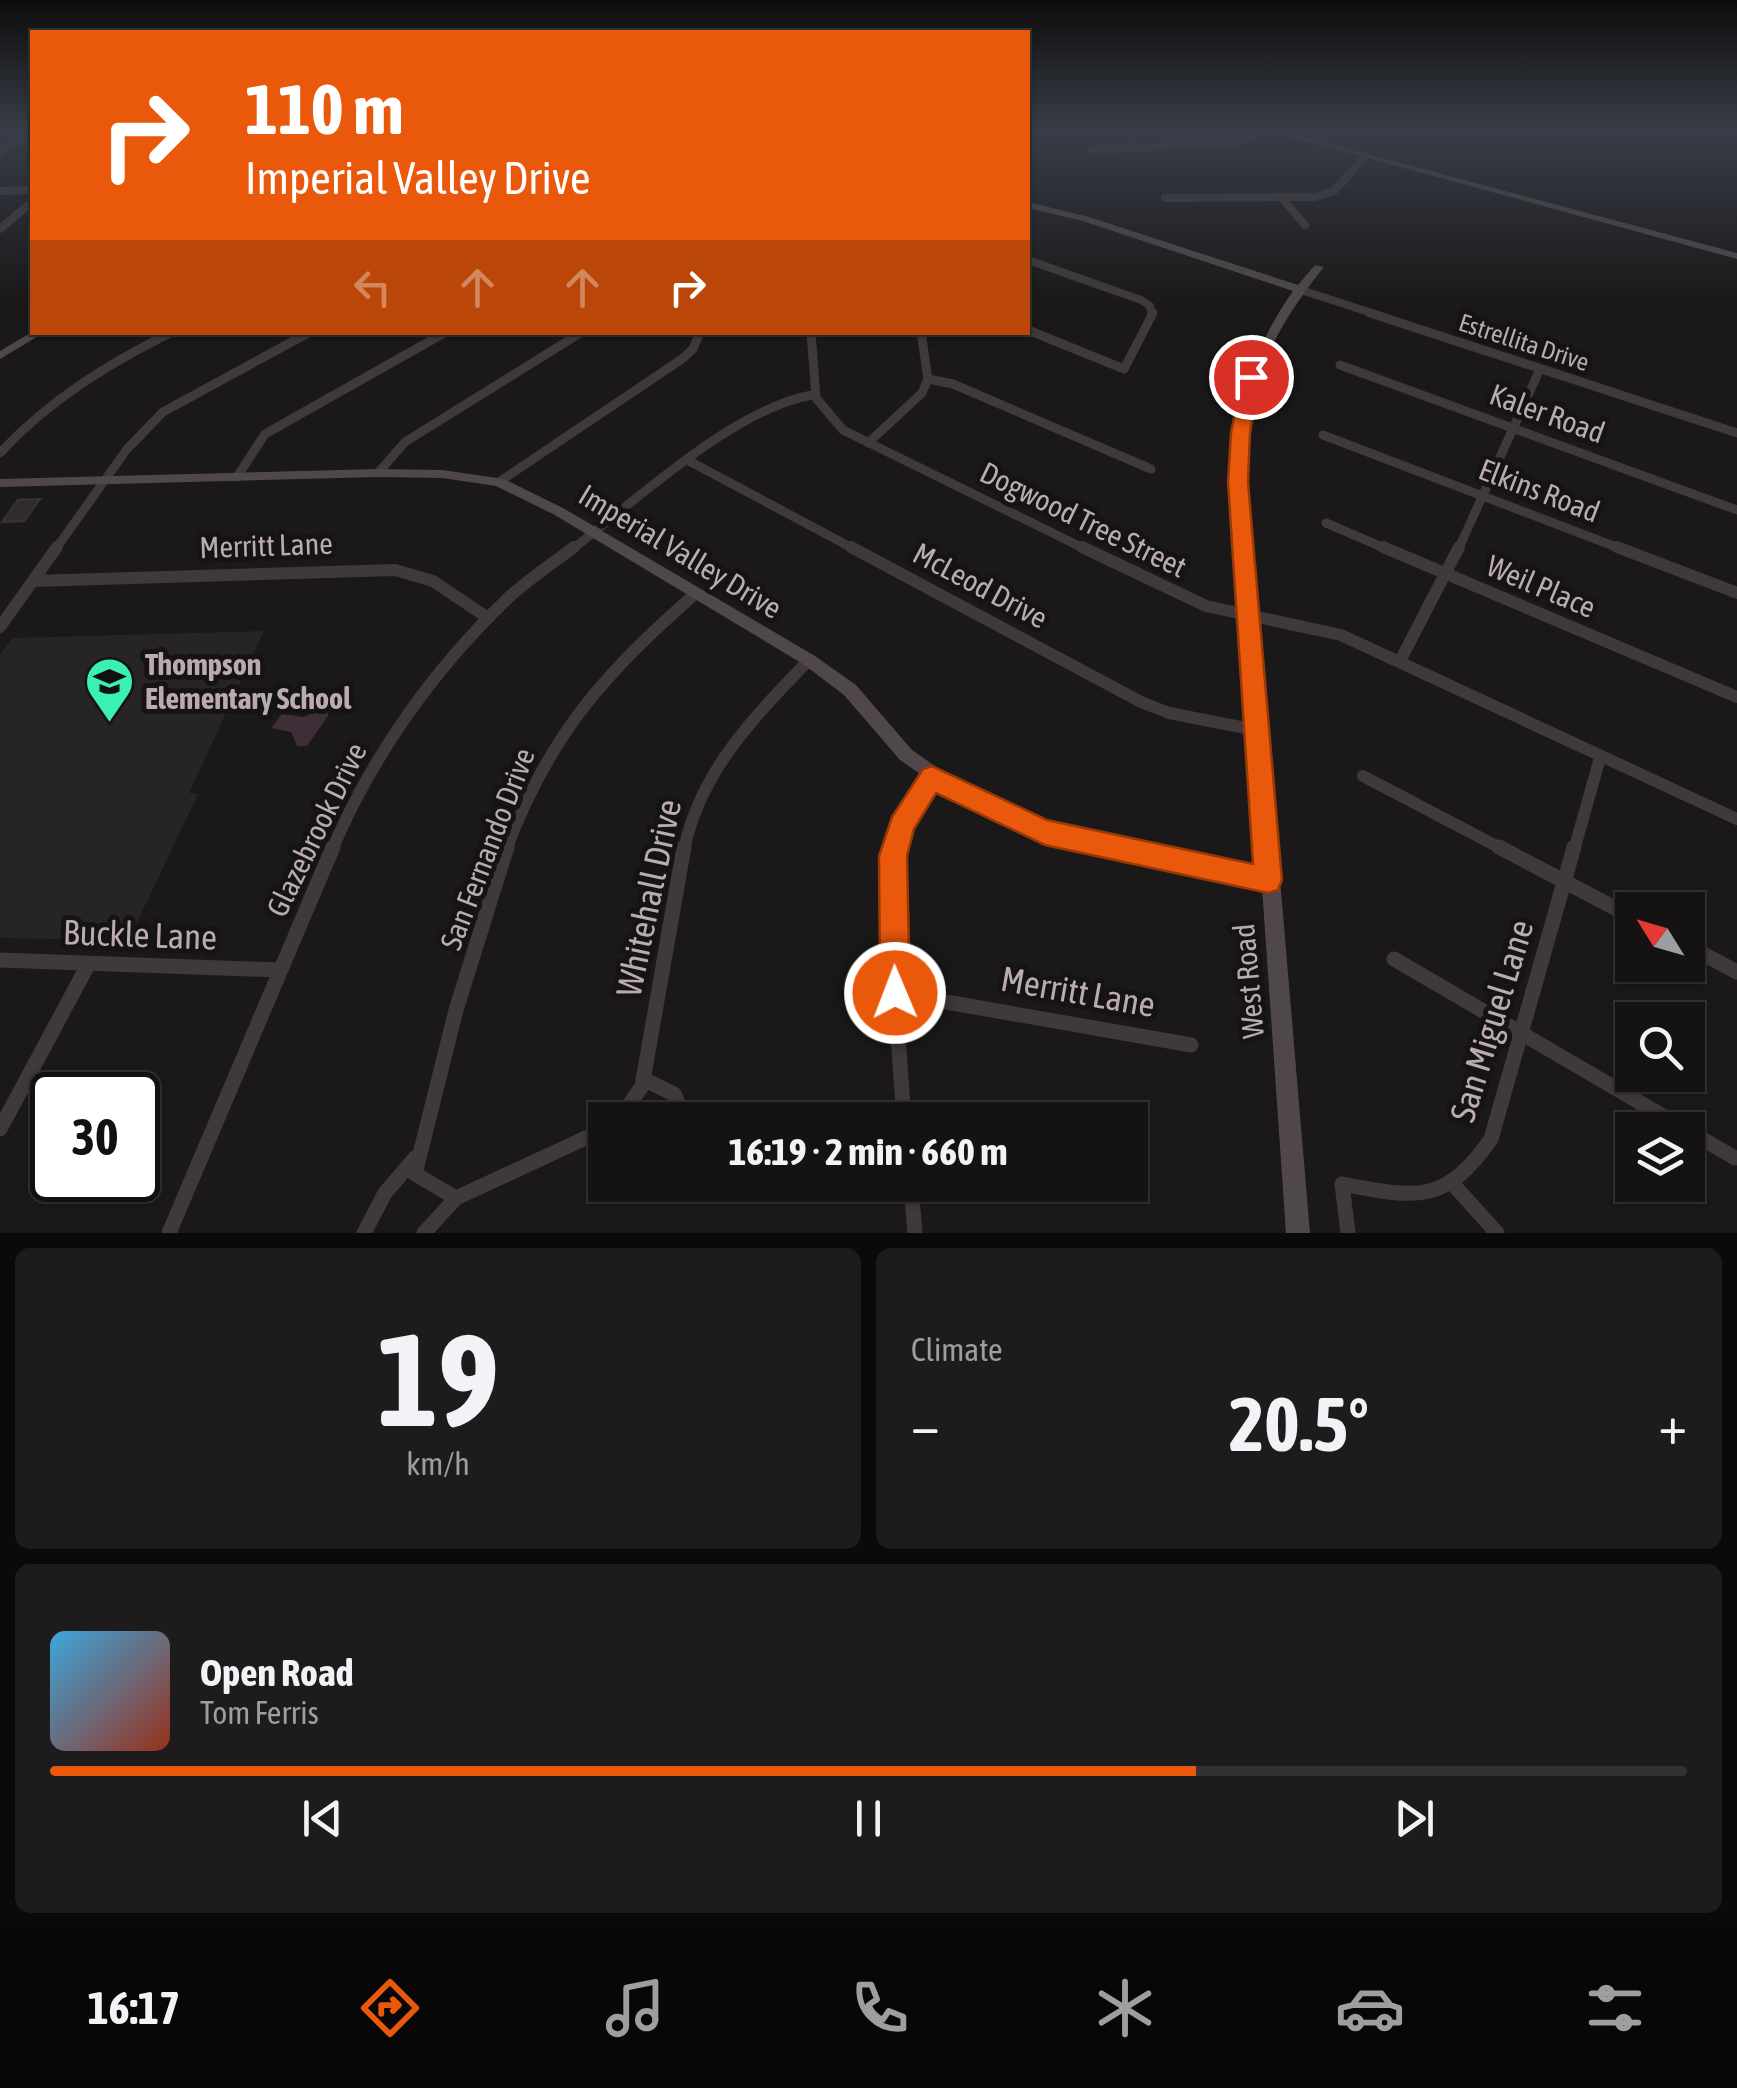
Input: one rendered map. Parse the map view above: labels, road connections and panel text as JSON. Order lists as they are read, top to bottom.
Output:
{
  "streets": {
    "street": [
      "Estrellita Drive",
      "Kaler Road",
      "Elkins Road",
      "Dogwood Tree Street",
      "Merritt Lane",
      "Imperial Valley Drive",
      "McLeod Drive",
      "Weil Place",
      "Glazebrook Drive",
      "San Fernando Drive",
      "Whitehall Drive",
      "Buckle Lane",
      "West Road",
      "San Miguel Lane"
    ]
  },
  "crossings": [
    ["Estrellita Drive", "West Road"],
    ["Dogwood Tree Street", "Glazebrook Drive"],
    ["Dogwood Tree Street", "West Road"],
    ["Dogwood Tree Street", "San Miguel Lane"],
    ["Merritt Lane", "Glazebrook Drive"],
    ["Imperial Valley Drive", "Glazebrook Drive"],
    ["Imperial Valley Drive", "San Fernando Drive"],
    ["Imperial Valley Drive", "Whitehall Drive"],
    ["Imperial Valley Drive", "West Road"],
    ["McLeod Drive", "Glazebrook Drive"],
    ["McLeod Drive", "West Road"],
    ["Glazebrook Drive", "Buckle Lane"]
  ],
  "places": {
    "school or university": ["Thompson Elementary School"]
  },
  "north": "top left",
  "page": {
    "turn": ["110 m", "Imperial Valley Drive"],
    "limit": "30",
    "trip": "16:19 · 2 min · 660 m",
    "tile": [
      ["19", "km/h"],
      "Climate"
    ],
    "heat": ["−", "20.5°", "+"],
    "song": ["Open Road", "Tom Ferris"],
    "tabs": "16:17"
  }
}
